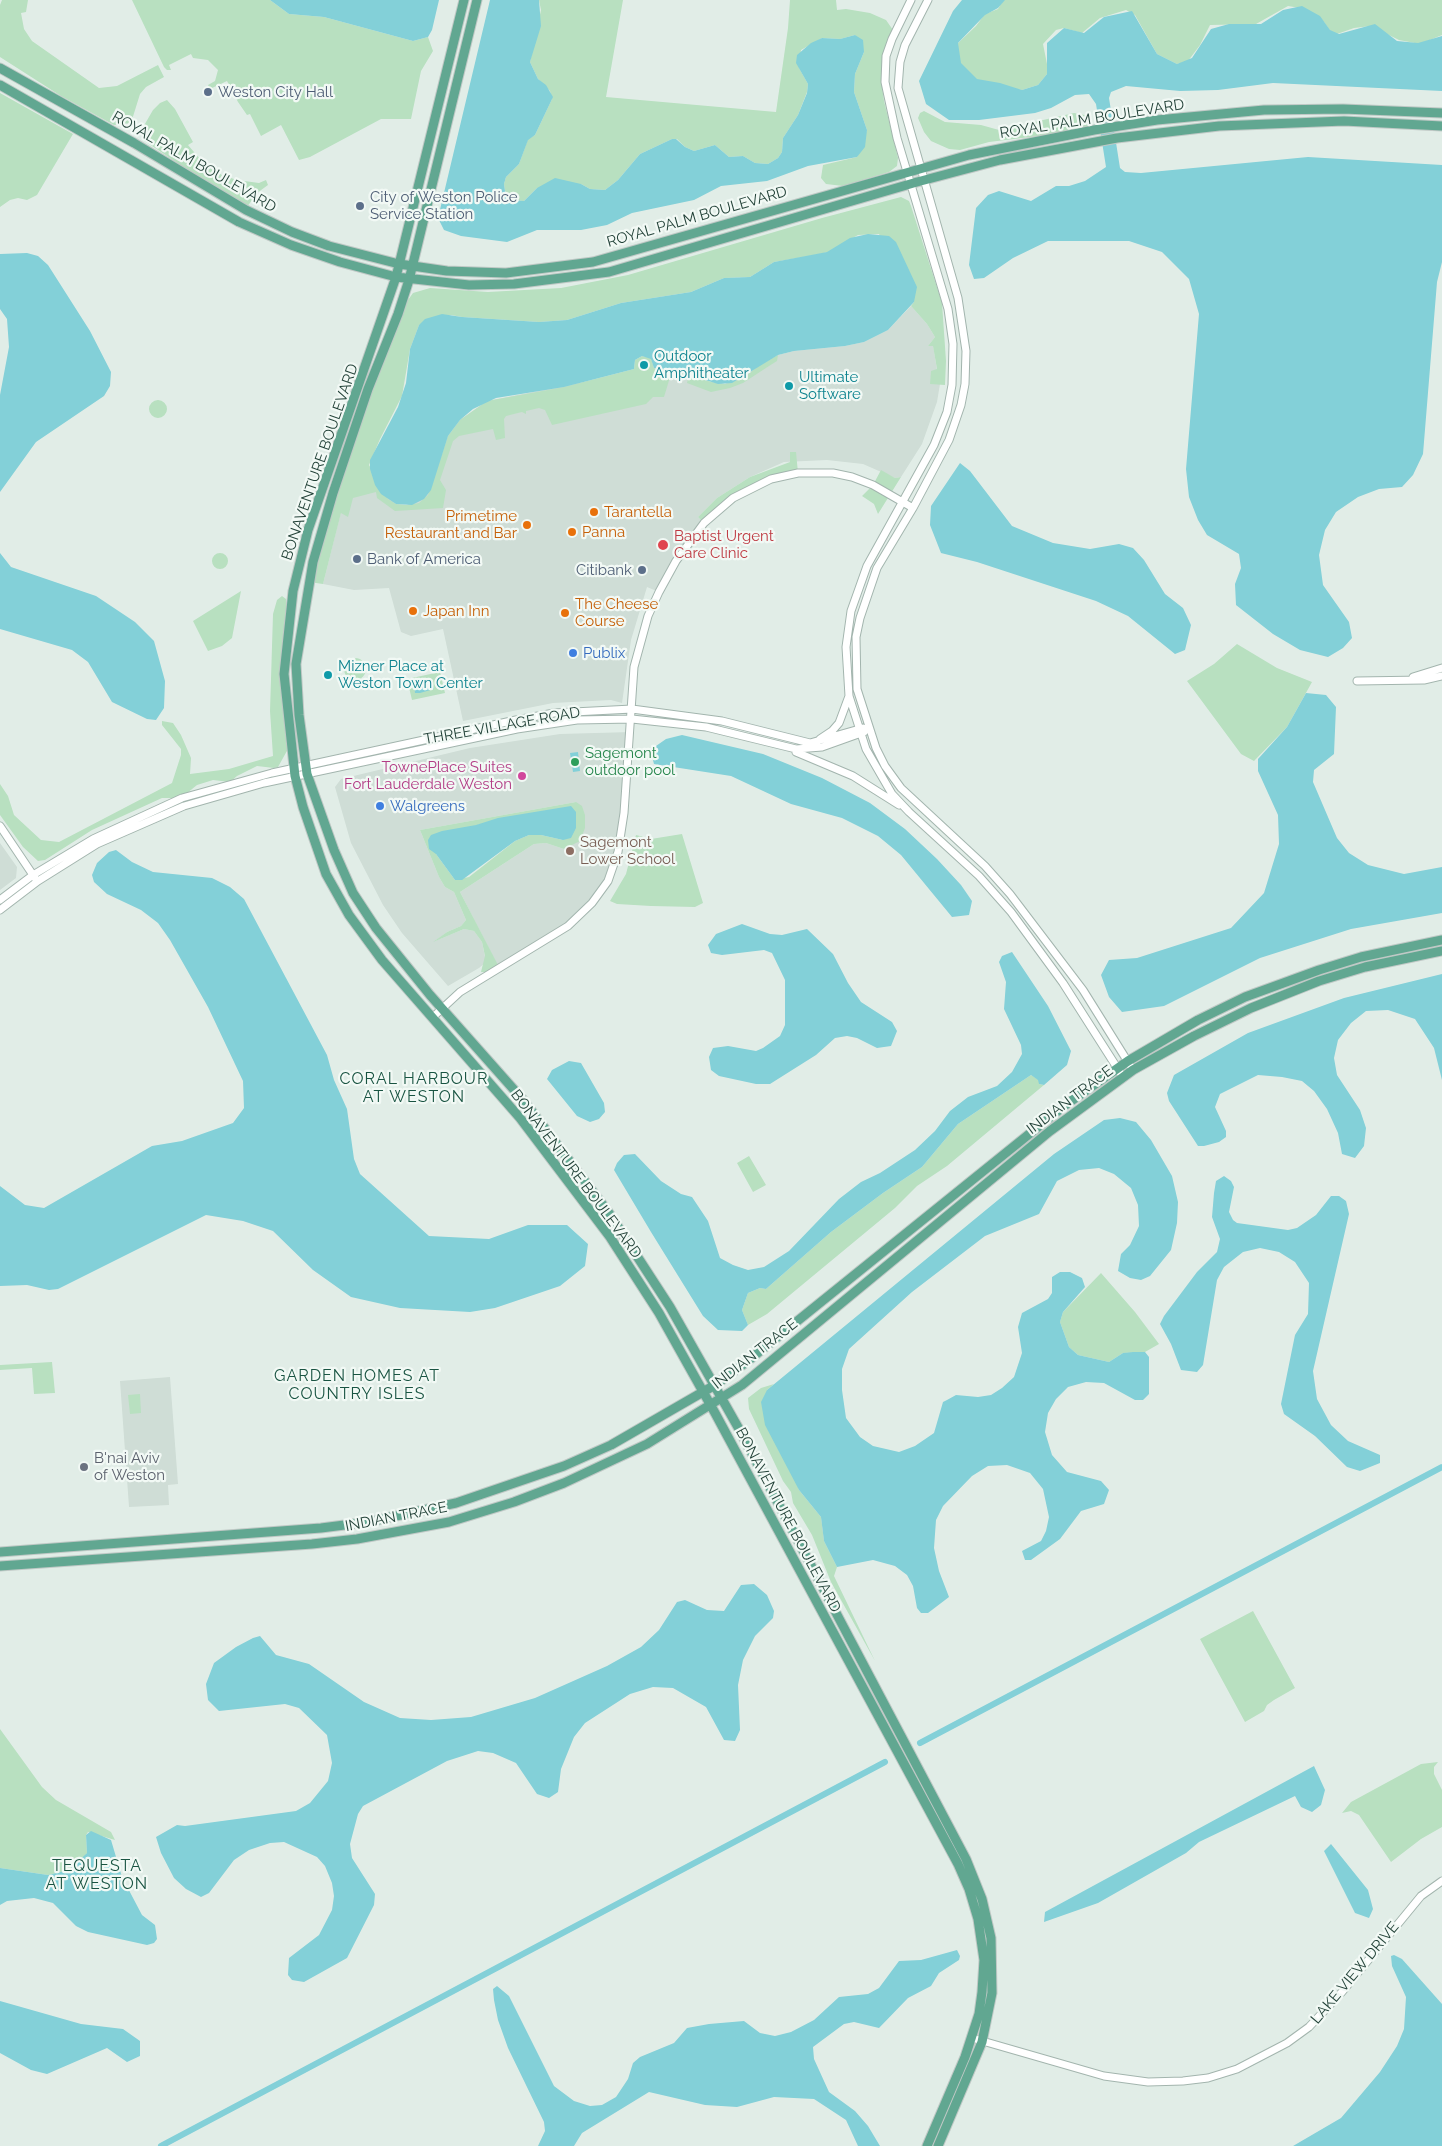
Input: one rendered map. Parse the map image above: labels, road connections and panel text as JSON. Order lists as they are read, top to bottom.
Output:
{
  "streets": {
    "main road": ["ROYAL PALM BOULEVARD", "BONAVENTURE BOULEVARD", "INDIAN TRACE"],
    "street": ["THREE VILLAGE ROAD", "LAKE VIEW DRIVE"]
  },
  "crossings": [
    ["ROYAL PALM BOULEVARD", "BONAVENTURE BOULEVARD"],
    ["BONAVENTURE BOULEVARD", "THREE VILLAGE ROAD"],
    ["BONAVENTURE BOULEVARD", "INDIAN TRACE"],
    ["BONAVENTURE BOULEVARD", "LAKE VIEW DRIVE"]
  ],
  "districts": ["CORAL HARBOUR AT WESTON", "GARDEN HOMES AT COUNTRY ISLES", "TEQUESTA AT WESTON"],
  "places": [
    "Weston City Hall",
    "City of Weston Police Service Station",
    "Outdoor Amphitheater",
    "Ultimate Software",
    "Tarantella",
    "Primetime Restaurant and Bar",
    "Panna",
    "Baptist Urgent Care Clinic",
    "Bank of America",
    "Citibank",
    "Japan Inn",
    "The Cheese Course",
    "Publix",
    "Mizner Place at Weston Town Center",
    "Sagemont outdoor pool",
    "TownePlace Suites Fort Lauderdale Weston",
    "Walgreens",
    "Sagemont Lower School",
    "B'nai Aviv of Weston"
  ]
}
